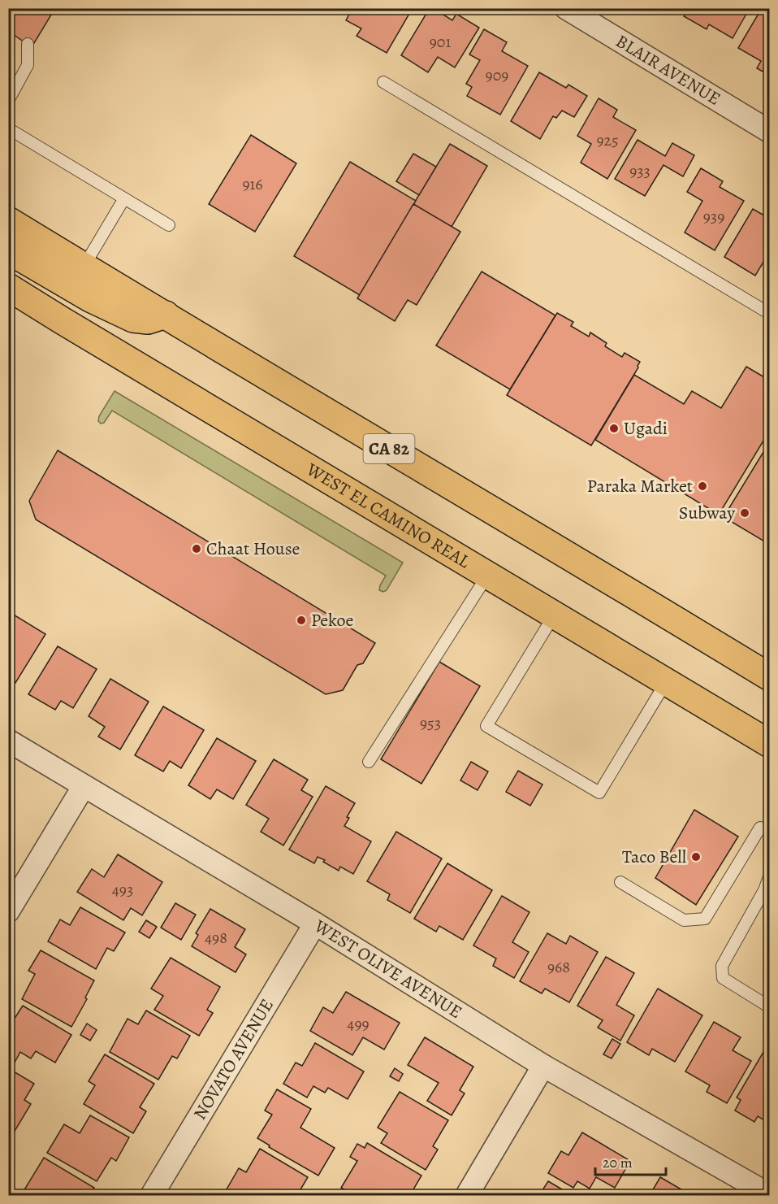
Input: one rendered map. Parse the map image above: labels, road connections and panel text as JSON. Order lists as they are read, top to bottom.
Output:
{
  "streets": {
    "main road": ["CA 82", "WEST EL CAMINO REAL"],
    "street": ["BLAIR AVENUE", "WEST OLIVE AVENUE", "NOVATO AVENUE"]
  },
  "crossings": [
    ["WEST OLIVE AVENUE", "NOVATO AVENUE"]
  ],
  "places": [
    "Ugadi",
    "Paraka Market",
    "Subway",
    "Chaat House",
    "Pekoe",
    "Taco Bell"
  ],
  "house_numbers": [
    "901",
    "909",
    "925",
    "933",
    "916",
    "939",
    "953",
    "493",
    "498",
    "968",
    "499"
  ],
  "scale_bar": "20 m"
}
